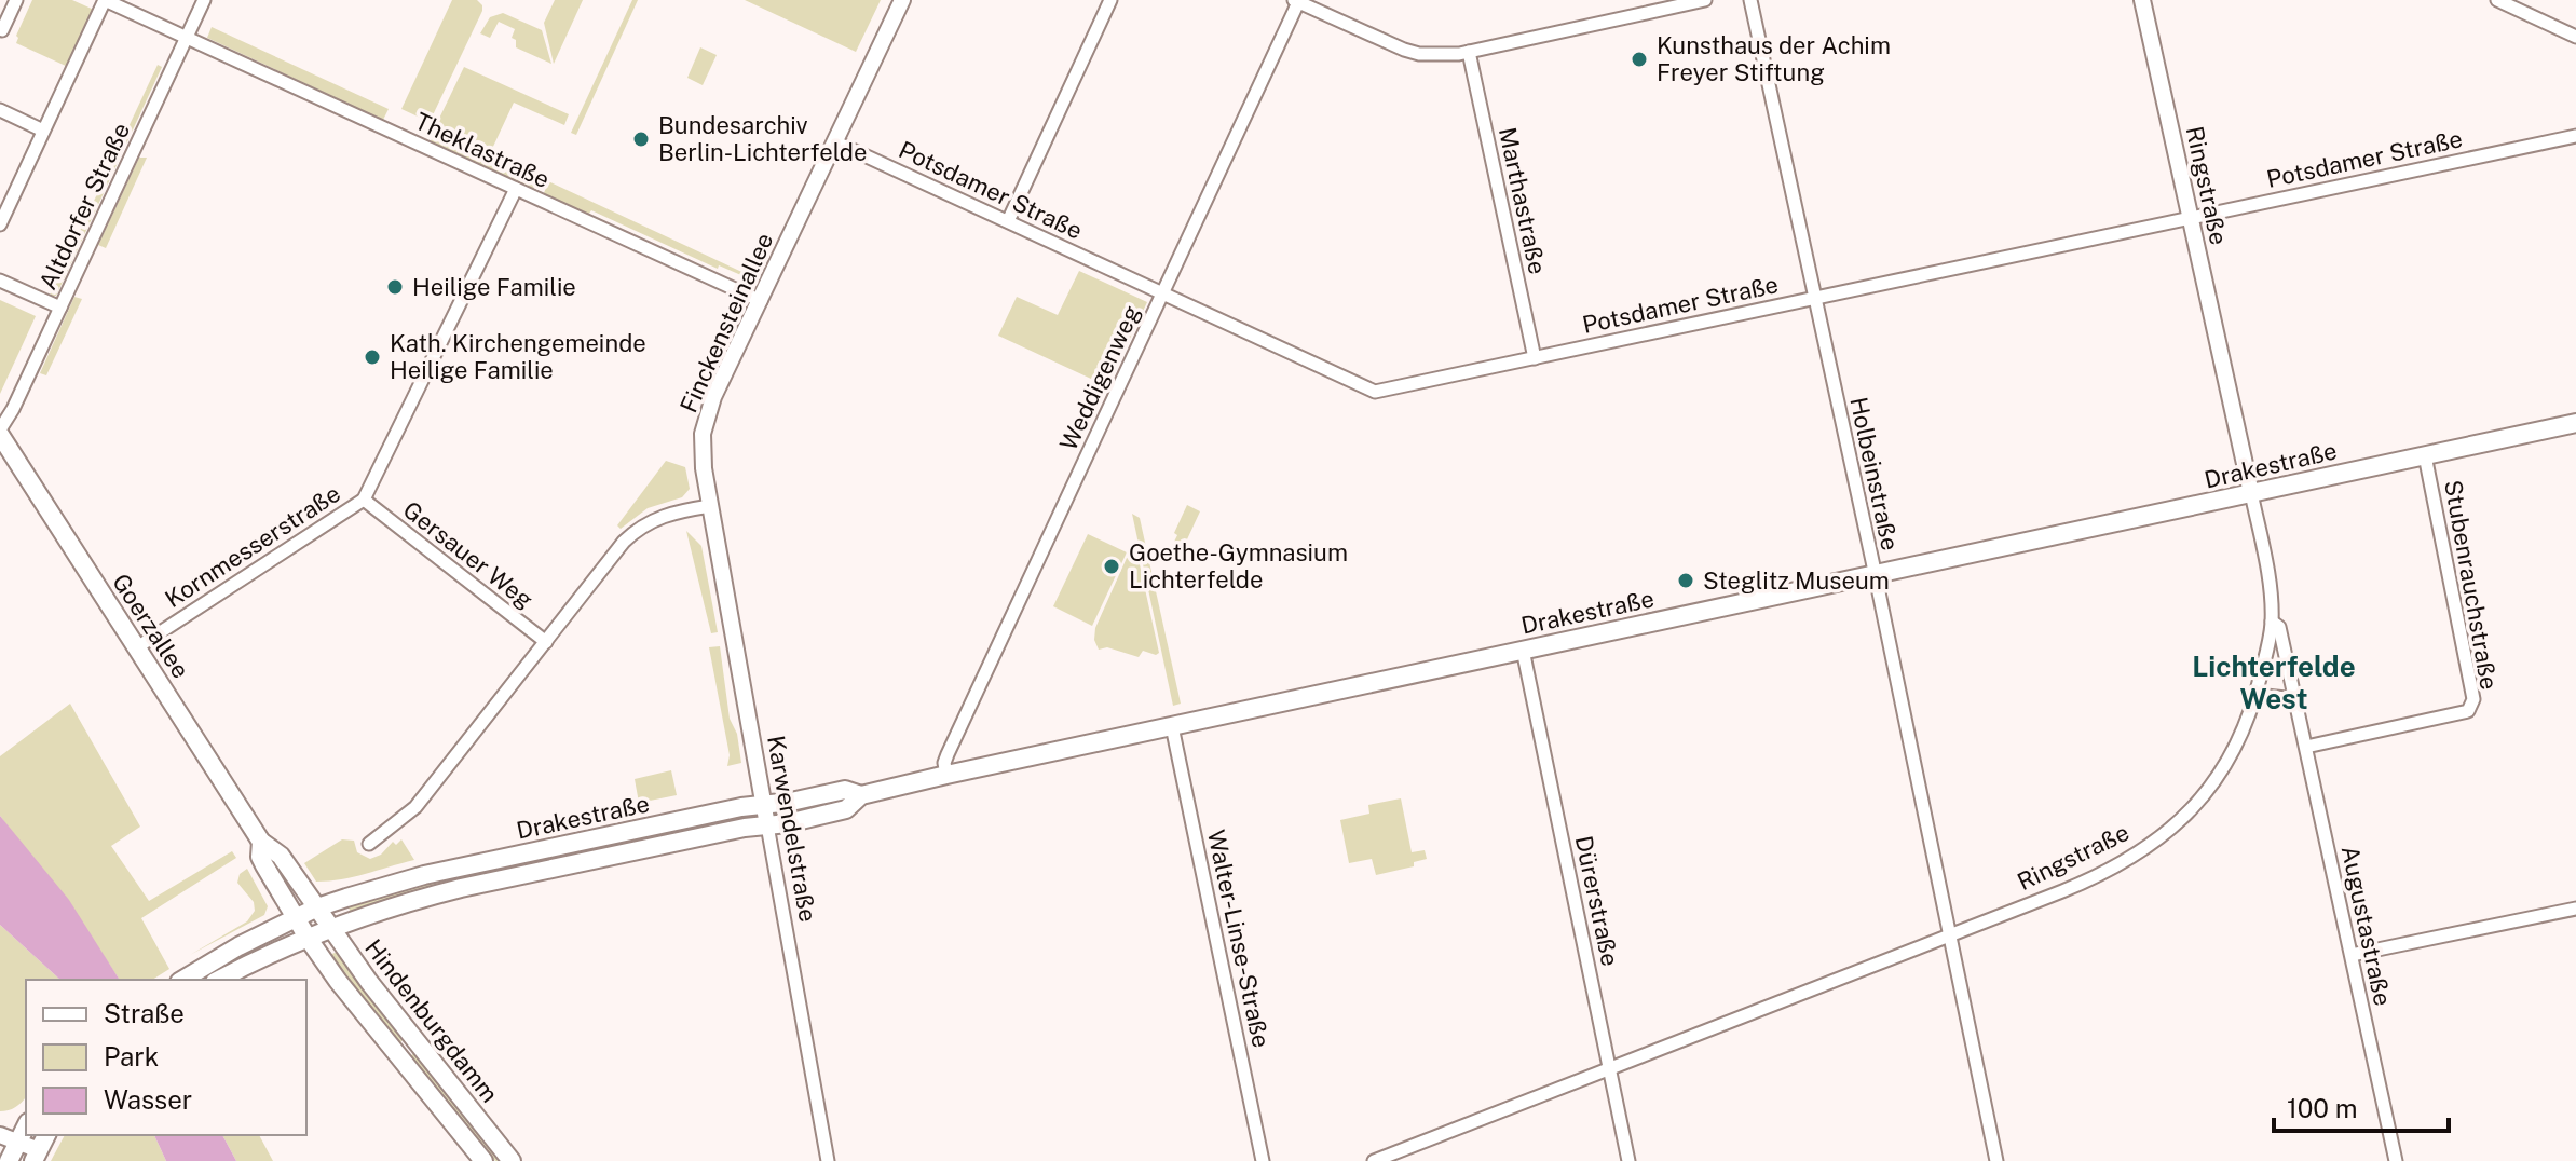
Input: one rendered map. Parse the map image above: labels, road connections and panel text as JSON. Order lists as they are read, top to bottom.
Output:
{
  "streets": {
    "main road": ["Drakestraße", "Goerzallee", "Hindenburgdamm"],
    "street": [
      "Theklastraße",
      "Potsdamer Straße",
      "Ringstraße",
      "Marthastraße",
      "Altdorfer Straße",
      "Finckensteinallee",
      "Weddigenweg",
      "Holbeinstraße",
      "Kornmesserstraße",
      "Gersauer Weg",
      "Stubenrauchstraße",
      "Karwendelstraße",
      "Dürerstraße",
      "Augustastraße",
      "Walter-Linse-Straße"
    ]
  },
  "crossings": [
    ["Theklastraße", "Altdorfer Straße"],
    ["Theklastraße", "Finckensteinallee"],
    ["Theklastraße", "Kornmesserstraße"],
    ["Potsdamer Straße", "Ringstraße"],
    ["Potsdamer Straße", "Marthastraße"],
    ["Potsdamer Straße", "Finckensteinallee"],
    ["Potsdamer Straße", "Weddigenweg"],
    ["Potsdamer Straße", "Holbeinstraße"],
    ["Ringstraße", "Drakestraße"],
    ["Ringstraße", "Holbeinstraße"],
    ["Ringstraße", "Dürerstraße"],
    ["Ringstraße", "Augustastraße"],
    ["Altdorfer Straße", "Goerzallee"],
    ["Finckensteinallee", "Karwendelstraße"],
    ["Weddigenweg", "Drakestraße"],
    ["Drakestraße", "Holbeinstraße"],
    ["Drakestraße", "Stubenrauchstraße"],
    ["Drakestraße", "Goerzallee"],
    ["Drakestraße", "Karwendelstraße"],
    ["Drakestraße", "Dürerstraße"],
    ["Drakestraße", "Walter-Linse-Straße"],
    ["Drakestraße", "Hindenburgdamm"],
    ["Kornmesserstraße", "Gersauer Weg"],
    ["Kornmesserstraße", "Goerzallee"],
    ["Stubenrauchstraße", "Augustastraße"],
    ["Goerzallee", "Hindenburgdamm"]
  ],
  "districts": ["Lichterfelde West"],
  "places": [
    "Kunsthaus der Achim Freyer Stiftung",
    "Bundesarchiv Berlin-Lichterfelde",
    "Heilige Familie",
    "Kath. Kirchengemeinde Heilige Familie",
    "Goethe-Gymnasium Lichterfelde",
    "Steglitz Museum"
  ],
  "legend": ["Straße", "Park", "Wasser"],
  "scale_bar": "100 m"
}
